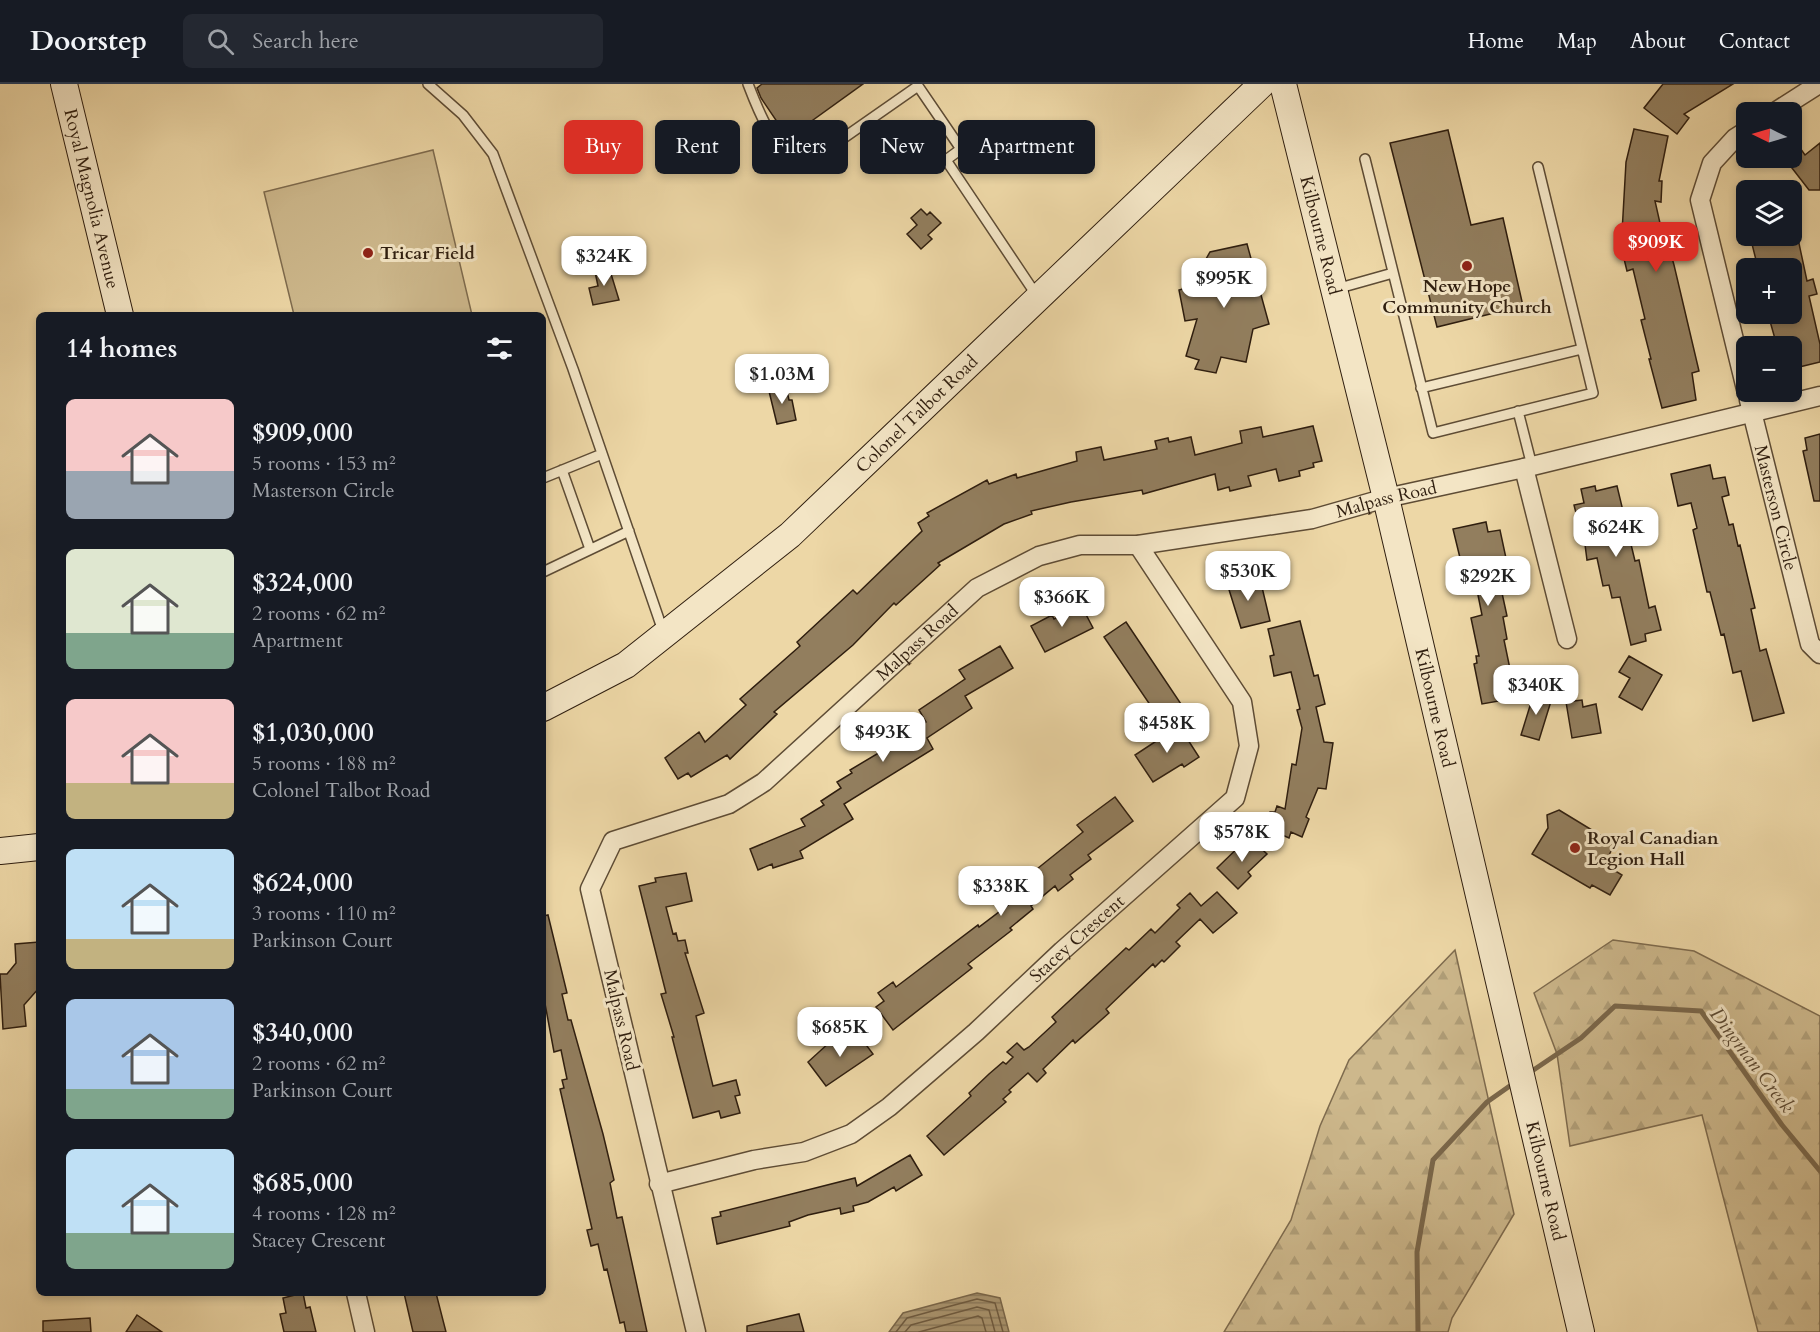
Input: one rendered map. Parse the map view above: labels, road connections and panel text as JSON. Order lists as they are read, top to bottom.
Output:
{
  "streets": {
    "street": [
      "Royal Magnolia Avenue",
      "Kilbourne Road",
      "Colonel Talbot Road",
      "Malpass Road",
      "Masterson Circle",
      "Stacey Crescent"
    ]
  },
  "crossings": [
    ["Kilbourne Road", "Malpass Road"],
    ["Malpass Road", "Masterson Circle"],
    ["Malpass Road", "Stacey Crescent"]
  ],
  "water": ["Dingman Creek"],
  "places": ["Tricar Field", "New Hope Community Church", "Royal Canadian Legion Hall"],
  "north": "left",
  "page": {
    "header": "Doorstep",
    "search": "Search here",
    "nav": [
      "Home",
      "Map",
      "About",
      "Contact"
    ],
    "map_buttons": ["+", "−"],
    "chip": [
      "Buy",
      "Rent",
      "Filters",
      "New",
      "Apartment"
    ],
    "price": [
      "$909K",
      "$324K",
      "$995K",
      "$1.03M",
      "$624K",
      "$530K",
      "$292K",
      "$366K",
      "$340K",
      "$458K",
      "$493K",
      "$578K",
      "$338K",
      "$685K"
    ],
    "heading": "14 homes",
    "list": [
      {
        "name": "$909,000",
        "note": "5 rooms · 153 m² · Masterson Circle"
      },
      {
        "name": "$324,000",
        "note": "2 rooms · 62 m² · Apartment"
      },
      {
        "name": "$1,030,000",
        "note": "5 rooms · 188 m² · Colonel Talbot Road"
      },
      {
        "name": "$624,000",
        "note": "3 rooms · 110 m² · Parkinson Court"
      },
      {
        "name": "$340,000",
        "note": "2 rooms · 62 m² · Parkinson Court"
      },
      {
        "name": "$685,000",
        "note": "4 rooms · 128 m² · Stacey Crescent"
      }
    ]
  }
}
